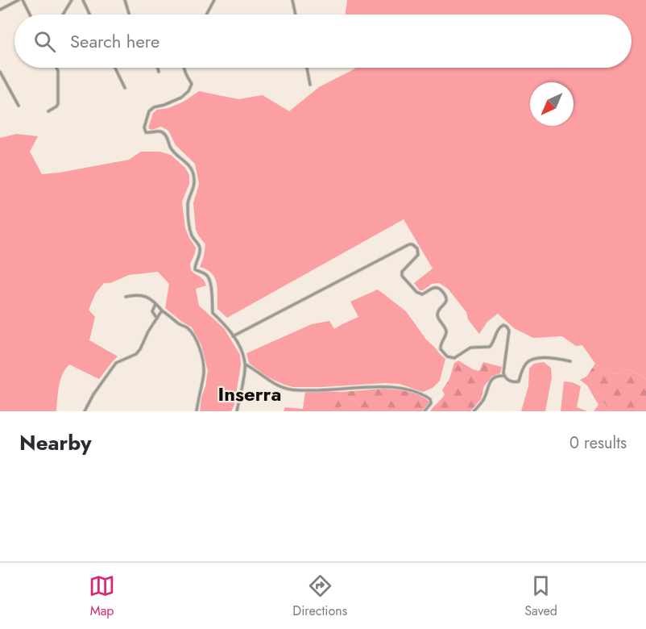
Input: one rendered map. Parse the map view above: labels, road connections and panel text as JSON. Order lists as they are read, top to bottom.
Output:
{
  "districts": ["Inserra"],
  "north": "bottom left",
  "page": {
    "search": "Search here",
    "heading": ["Nearby", "0 results"],
    "nav": ["Map", "Directions", "Saved"]
  }
}
